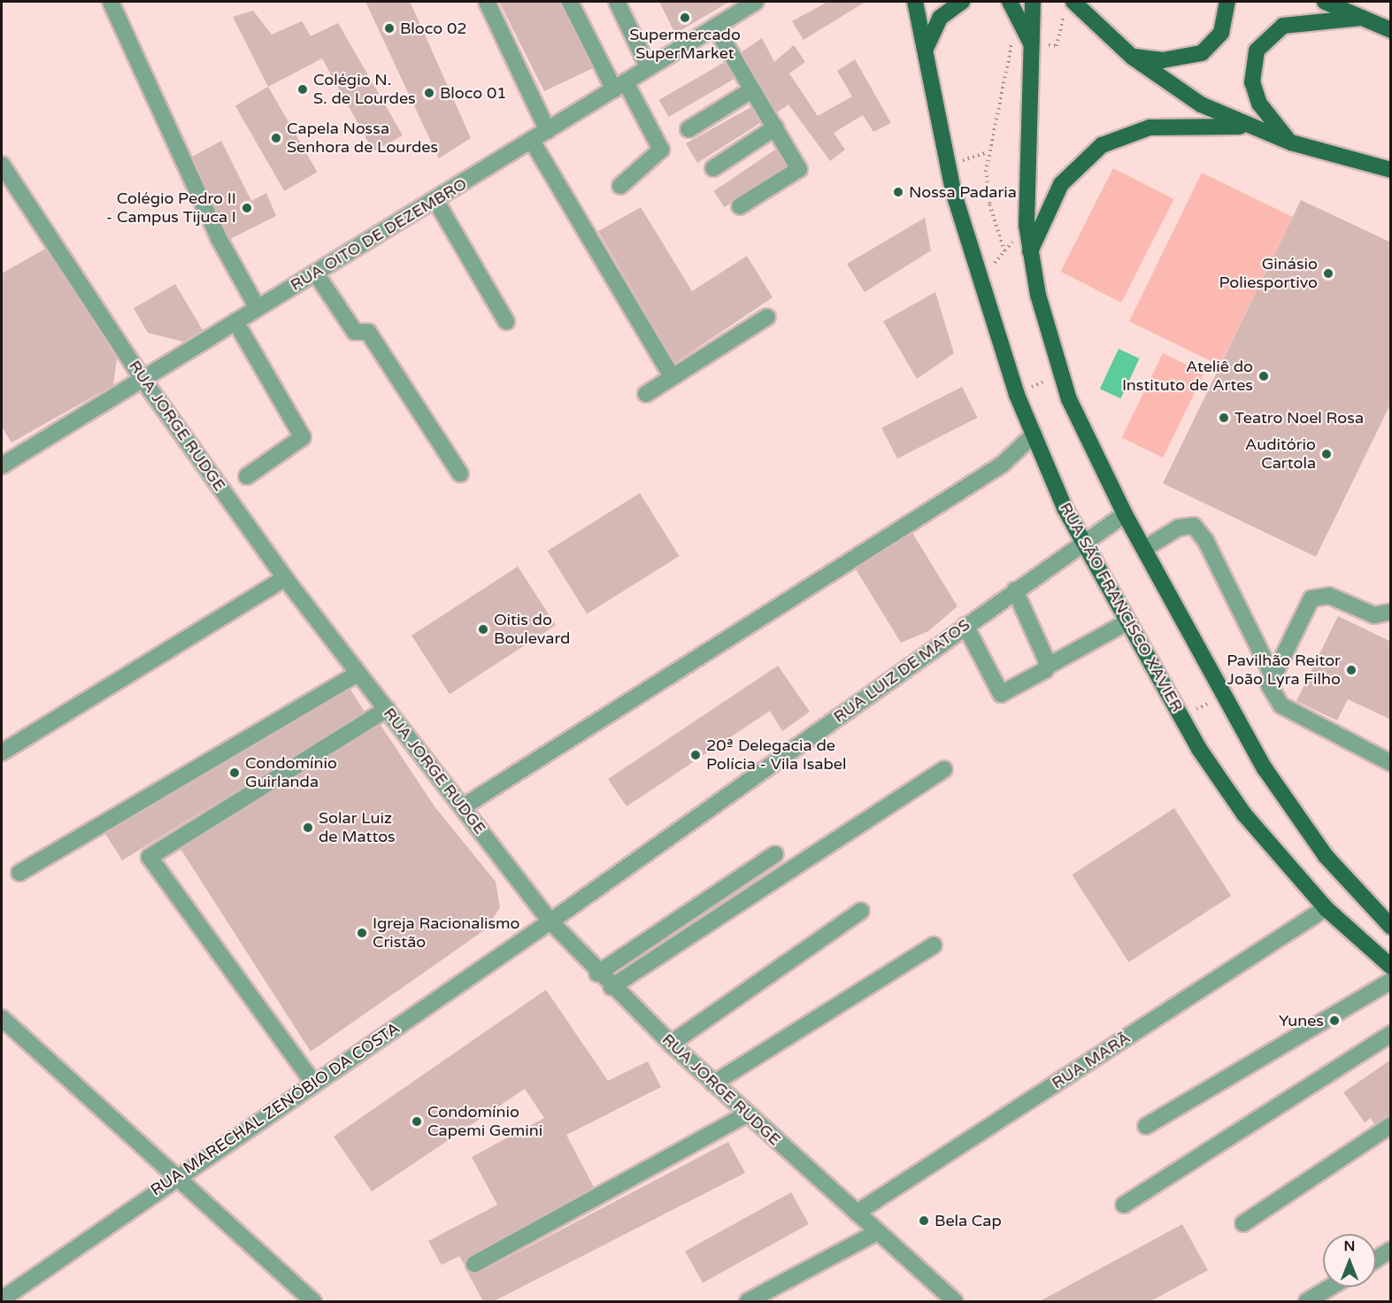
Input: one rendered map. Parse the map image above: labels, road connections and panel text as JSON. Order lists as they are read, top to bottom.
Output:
{
  "streets": {
    "main road": ["RUA SÃO FRANCISCO XAVIER"],
    "street": [
      "RUA OITO DE DEZEMBRO",
      "RUA JORGE RUDGE",
      "RUA LUIZ DE MATOS",
      "RUA MARÃ",
      "RUA MARECHAL ZENÓBIO DA COSTA"
    ]
  },
  "crossings": [
    ["RUA OITO DE DEZEMBRO", "RUA JORGE RUDGE"],
    ["RUA JORGE RUDGE", "RUA LUIZ DE MATOS"],
    ["RUA JORGE RUDGE", "RUA MARÃ"],
    ["RUA JORGE RUDGE", "RUA MARECHAL ZENÓBIO DA COSTA"],
    ["RUA SÃO FRANCISCO XAVIER", "RUA LUIZ DE MATOS"],
    ["RUA SÃO FRANCISCO XAVIER", "RUA MARÃ"],
    ["RUA LUIZ DE MATOS", "RUA MARECHAL ZENÓBIO DA COSTA"]
  ],
  "places": [
    "Supermercado SuperMarket",
    "Bloco 02",
    "Colégio N. S. de Lourdes",
    "Bloco 01",
    "Capela Nossa Senhora de Lourdes",
    "Nossa Padaria",
    "Colégio Pedro II - Campus Tijuca I",
    "Ginásio Poliesportivo",
    "Ateliê do Instituto de Artes",
    "Teatro Noel Rosa",
    "Auditório Cartola",
    "Oitis do Boulevard",
    "Pavilhão Reitor João Lyra Filho",
    "20ª Delegacia de Polícia - Vila Isabel",
    "Condomínio Guirlanda",
    "Solar Luiz de Mattos",
    "Igreja Racionalismo Cristão",
    "Yunes",
    "Condomínio Capemi Gemini",
    "Bela Cap"
  ],
  "north": "top"
}
